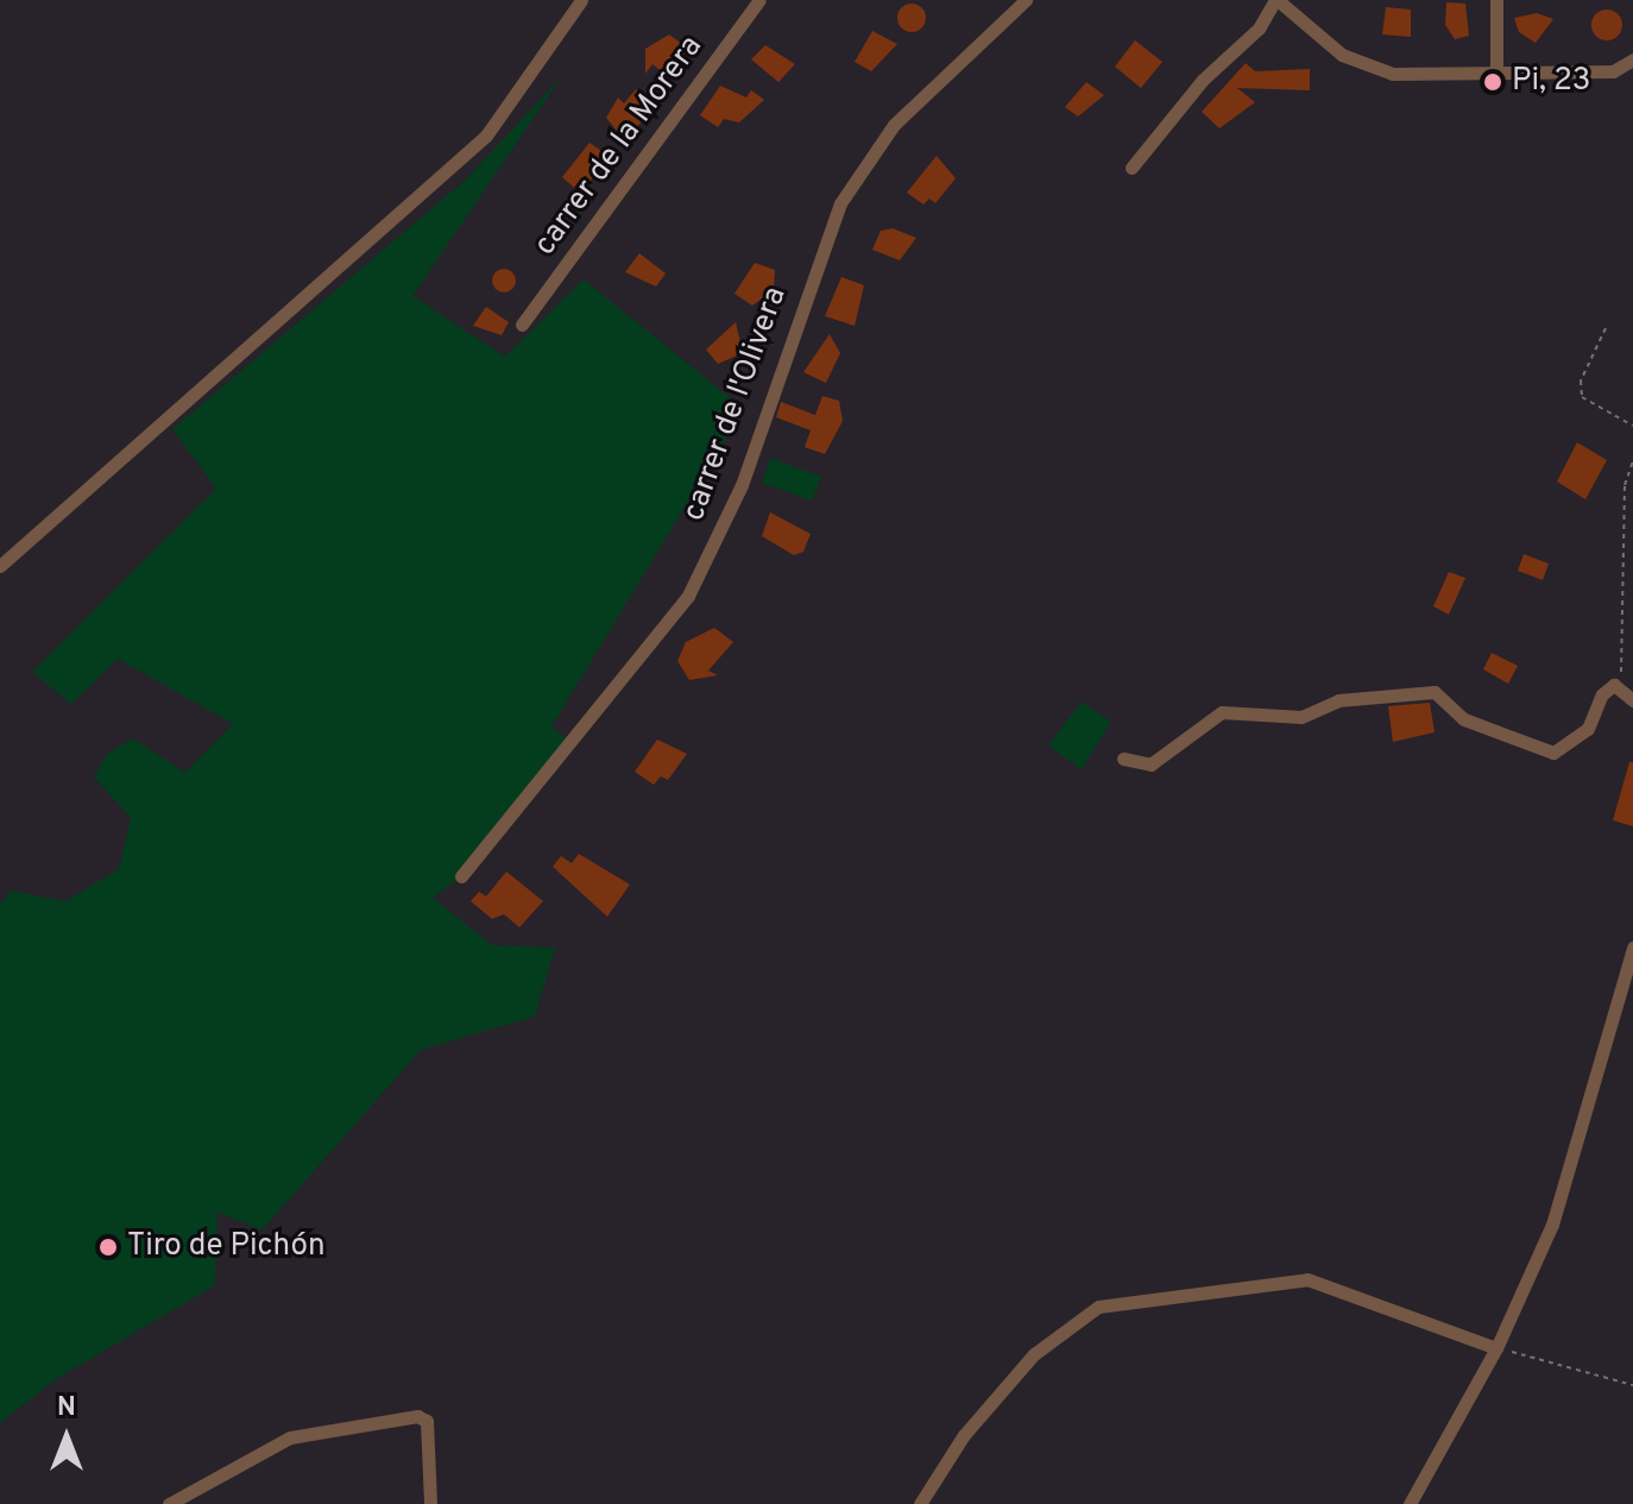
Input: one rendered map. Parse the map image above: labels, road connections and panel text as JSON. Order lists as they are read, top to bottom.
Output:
{
  "streets": {
    "street": ["carrer de la Morera", "carrer de l'Olivera"]
  },
  "places": ["Pi, 23", "Tiro de Pichón"],
  "north": "top"
}
